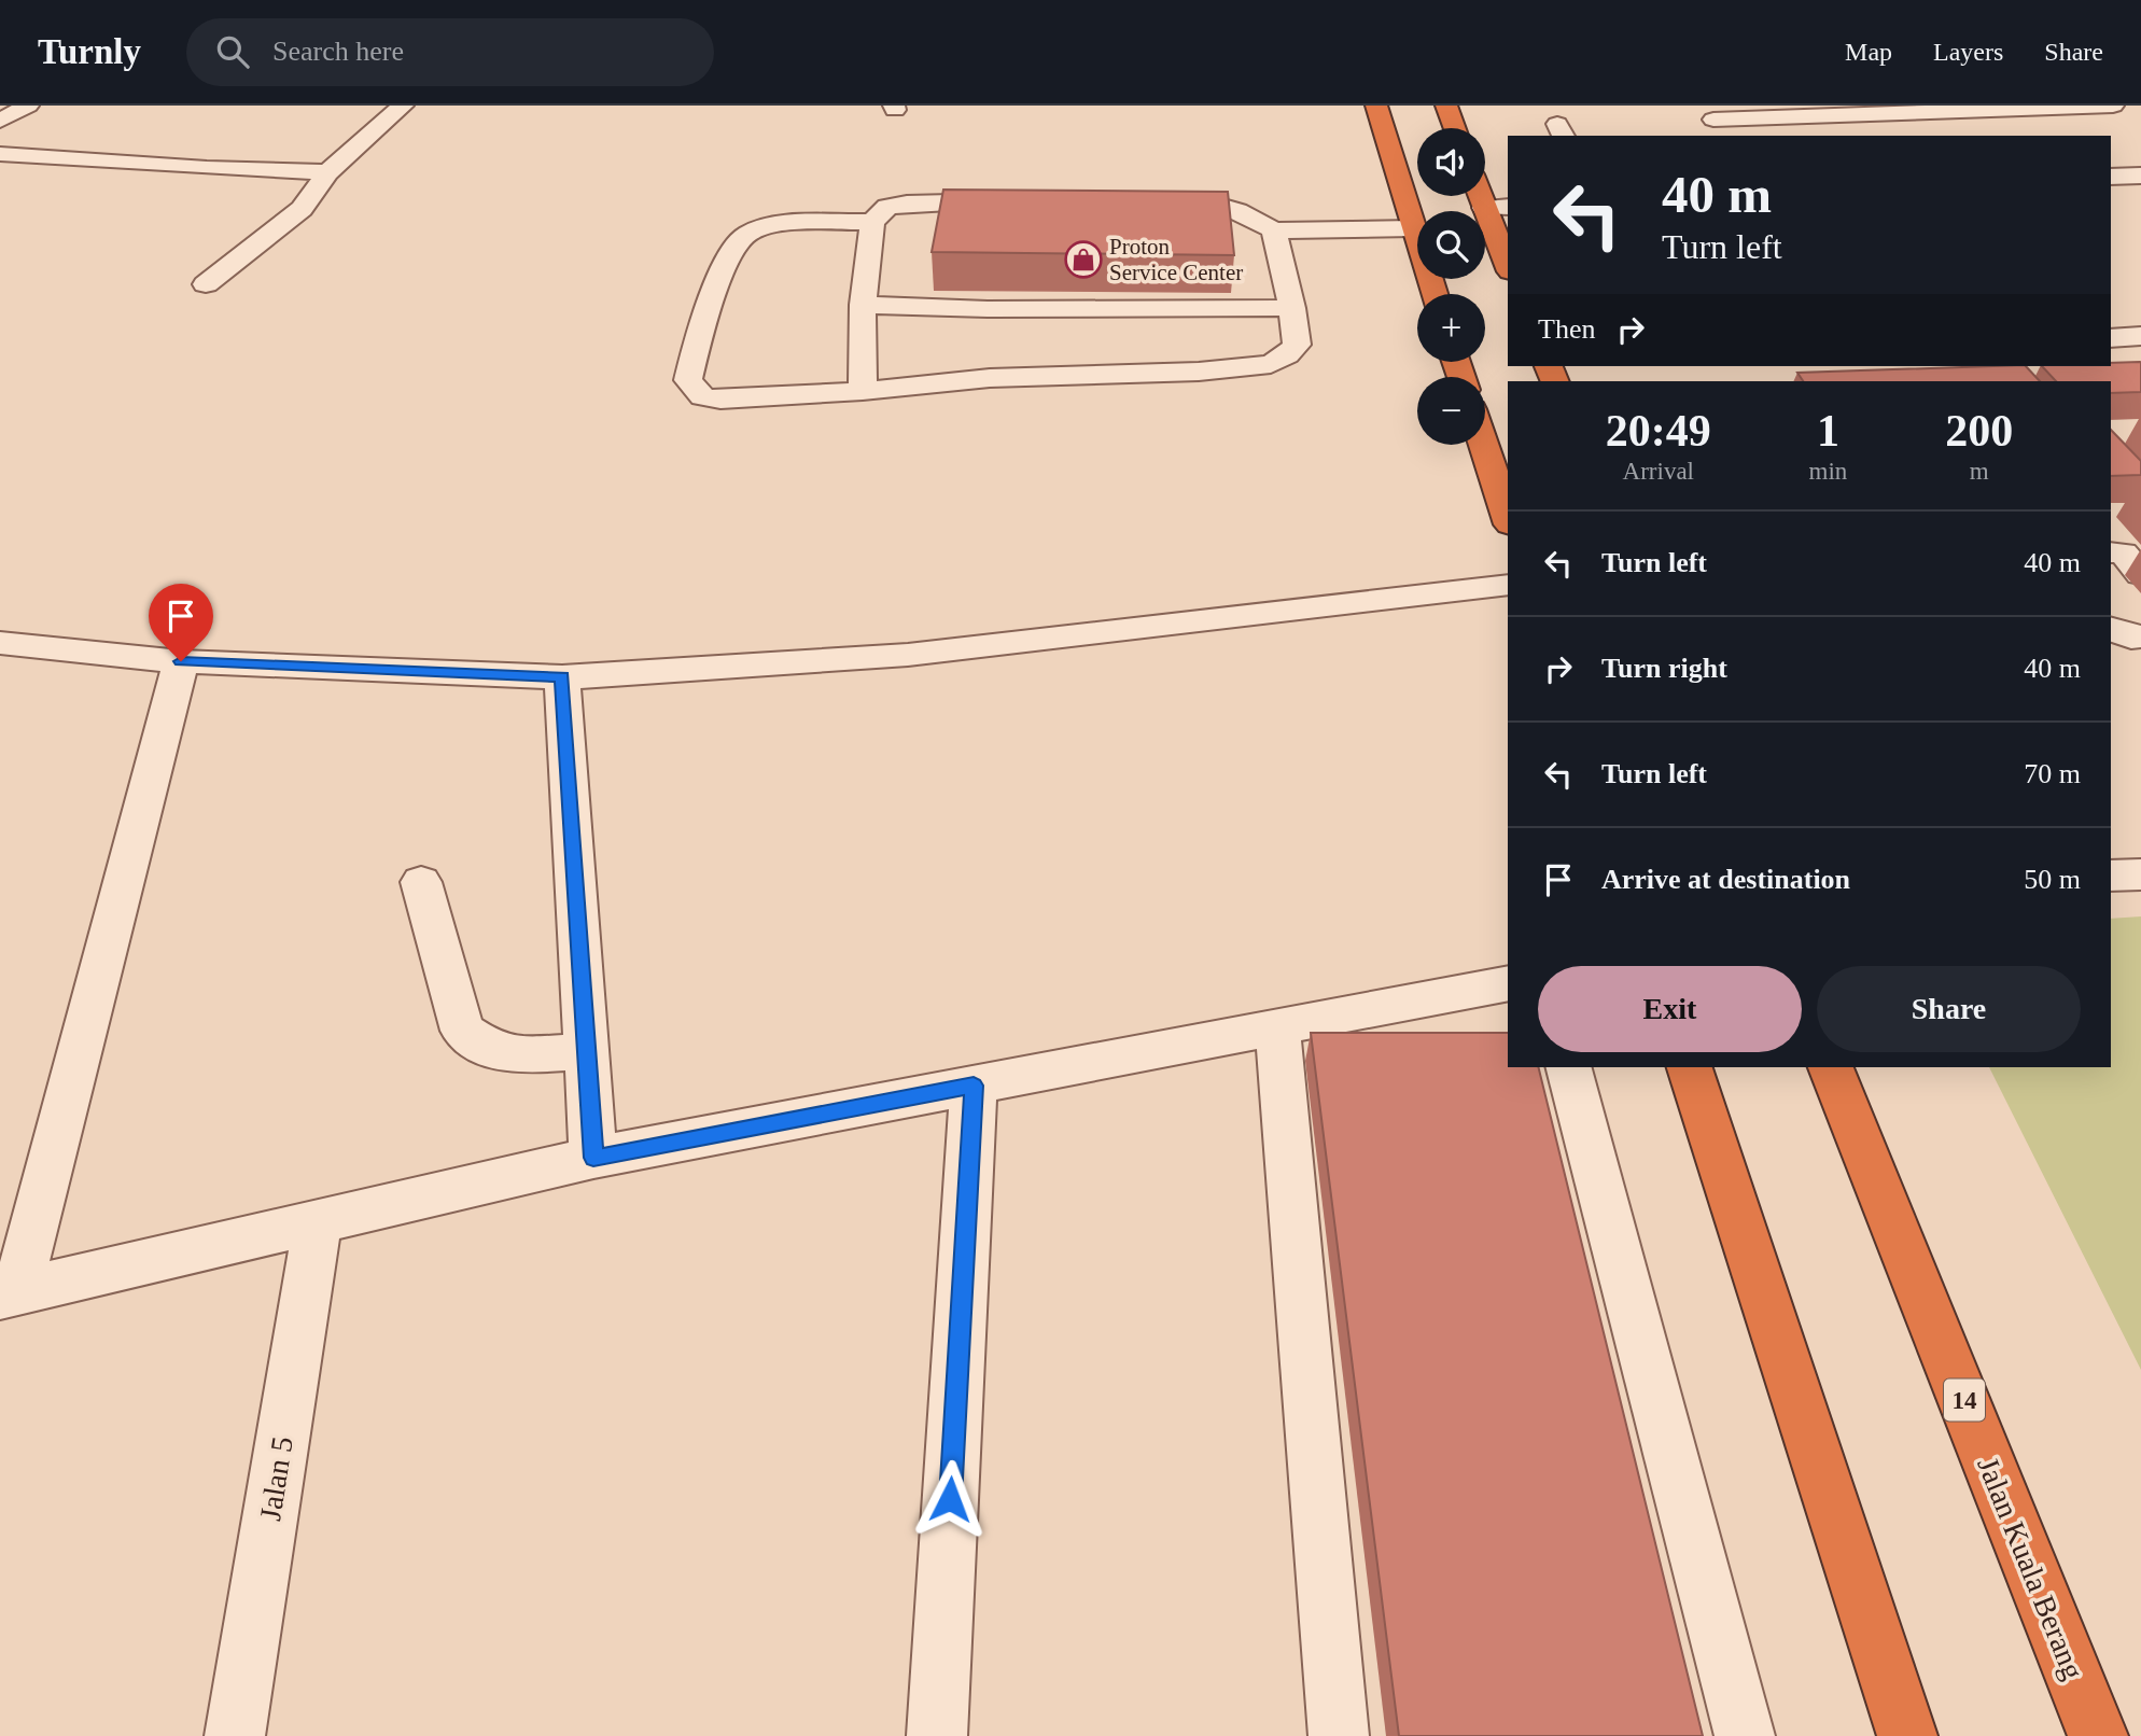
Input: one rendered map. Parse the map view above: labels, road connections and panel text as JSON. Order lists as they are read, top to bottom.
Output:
{
  "streets": {
    "highway": ["14", "Jalan Kuala Berang"],
    "street": ["Jalan 5"]
  },
  "places": {
    "shop": ["Proton Service Center"]
  },
  "page": {
    "header": "Turnly",
    "search": "Search here",
    "nav": ["Map", "Layers", "Share"],
    "map_buttons": ["+", "−"],
    "turn": ["40 m", "Turn left"],
    "then": "Then",
    "eta": [
      "20:49",
      "Arrival",
      "1",
      "min",
      "200",
      "m"
    ],
    "list": [
      {
        "name": "Turn left",
        "value": "40 m"
      },
      {
        "name": "Turn right",
        "value": "40 m"
      },
      {
        "name": "Turn left",
        "value": "70 m"
      },
      {
        "name": "Arrive at destination",
        "value": "50 m"
      }
    ],
    "buttons": ["Exit", "Share"]
  }
}
